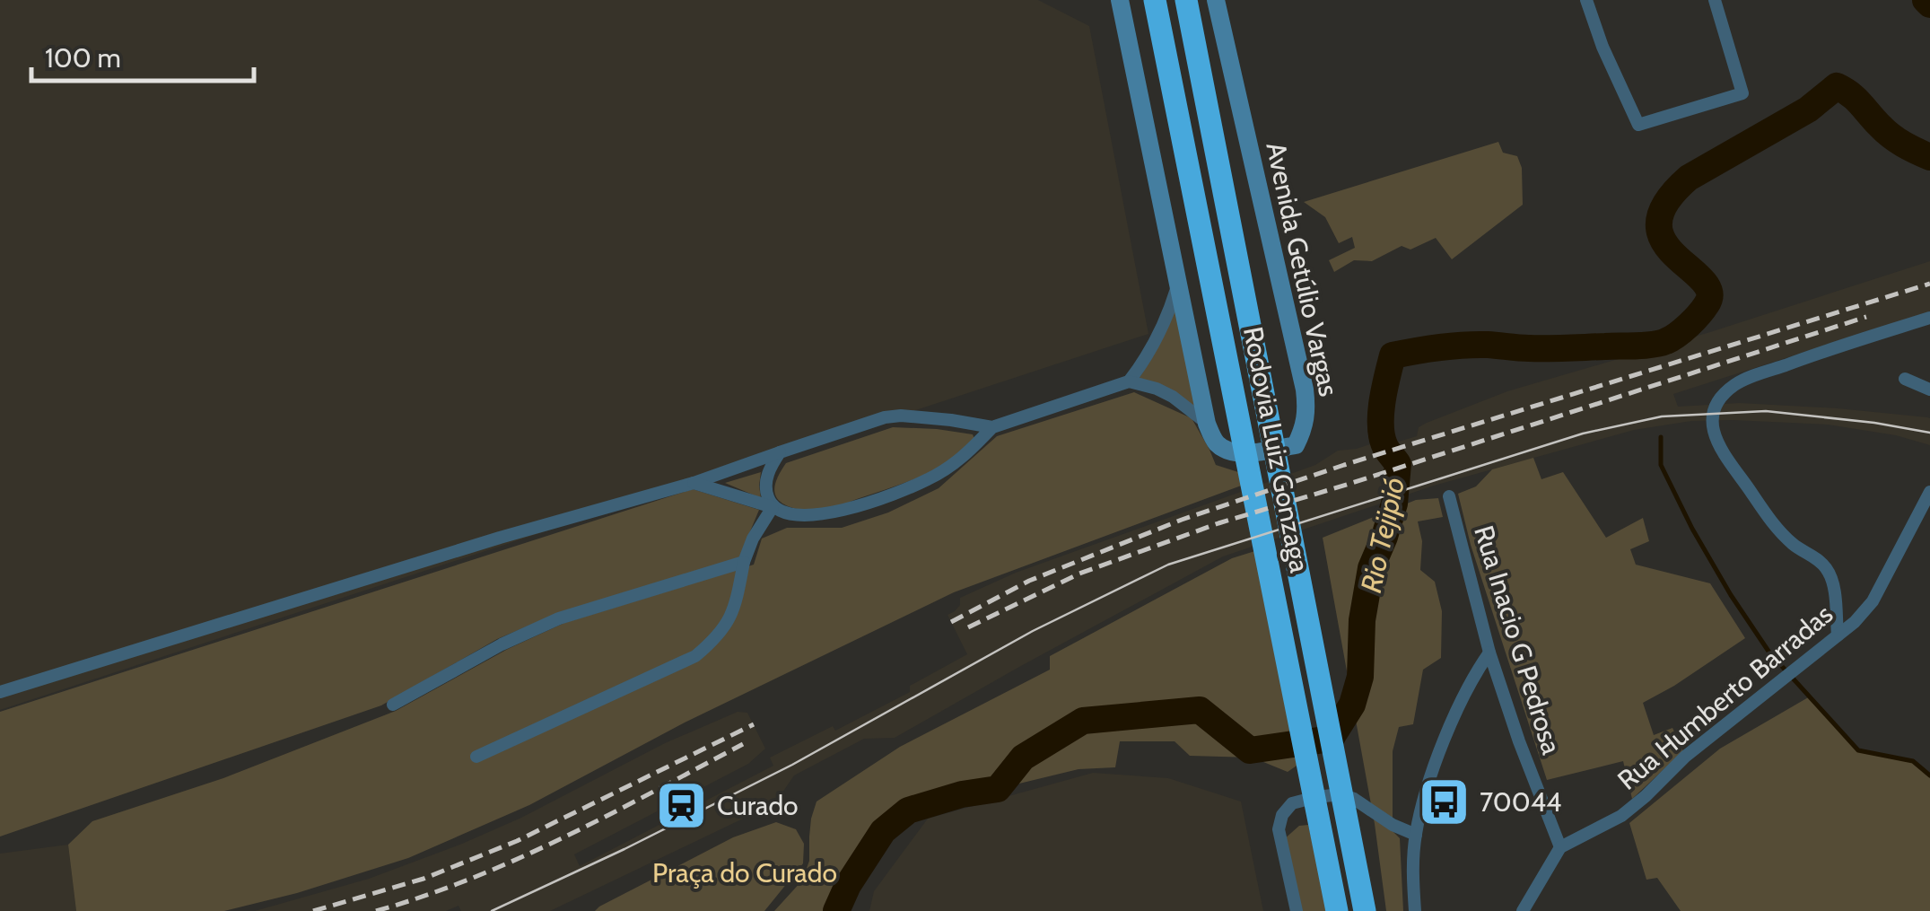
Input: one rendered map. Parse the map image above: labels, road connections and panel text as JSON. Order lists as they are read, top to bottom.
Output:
{
  "streets": {
    "highway": ["Rodovia Luiz Gonzaga"],
    "street": ["Avenida Getúlio Vargas", "Rua Inacio G Pedrosa", "Rua Humberto Barradas"]
  },
  "crossings": [
    ["Rua Inacio G Pedrosa", "Rua Humberto Barradas"]
  ],
  "water": ["Rio Tejipió"],
  "parks": ["Praça do Curado"],
  "places": {
    "bus stop": ["70044"],
    "station": ["Curado"]
  },
  "scale_bar": "100 m"
}
